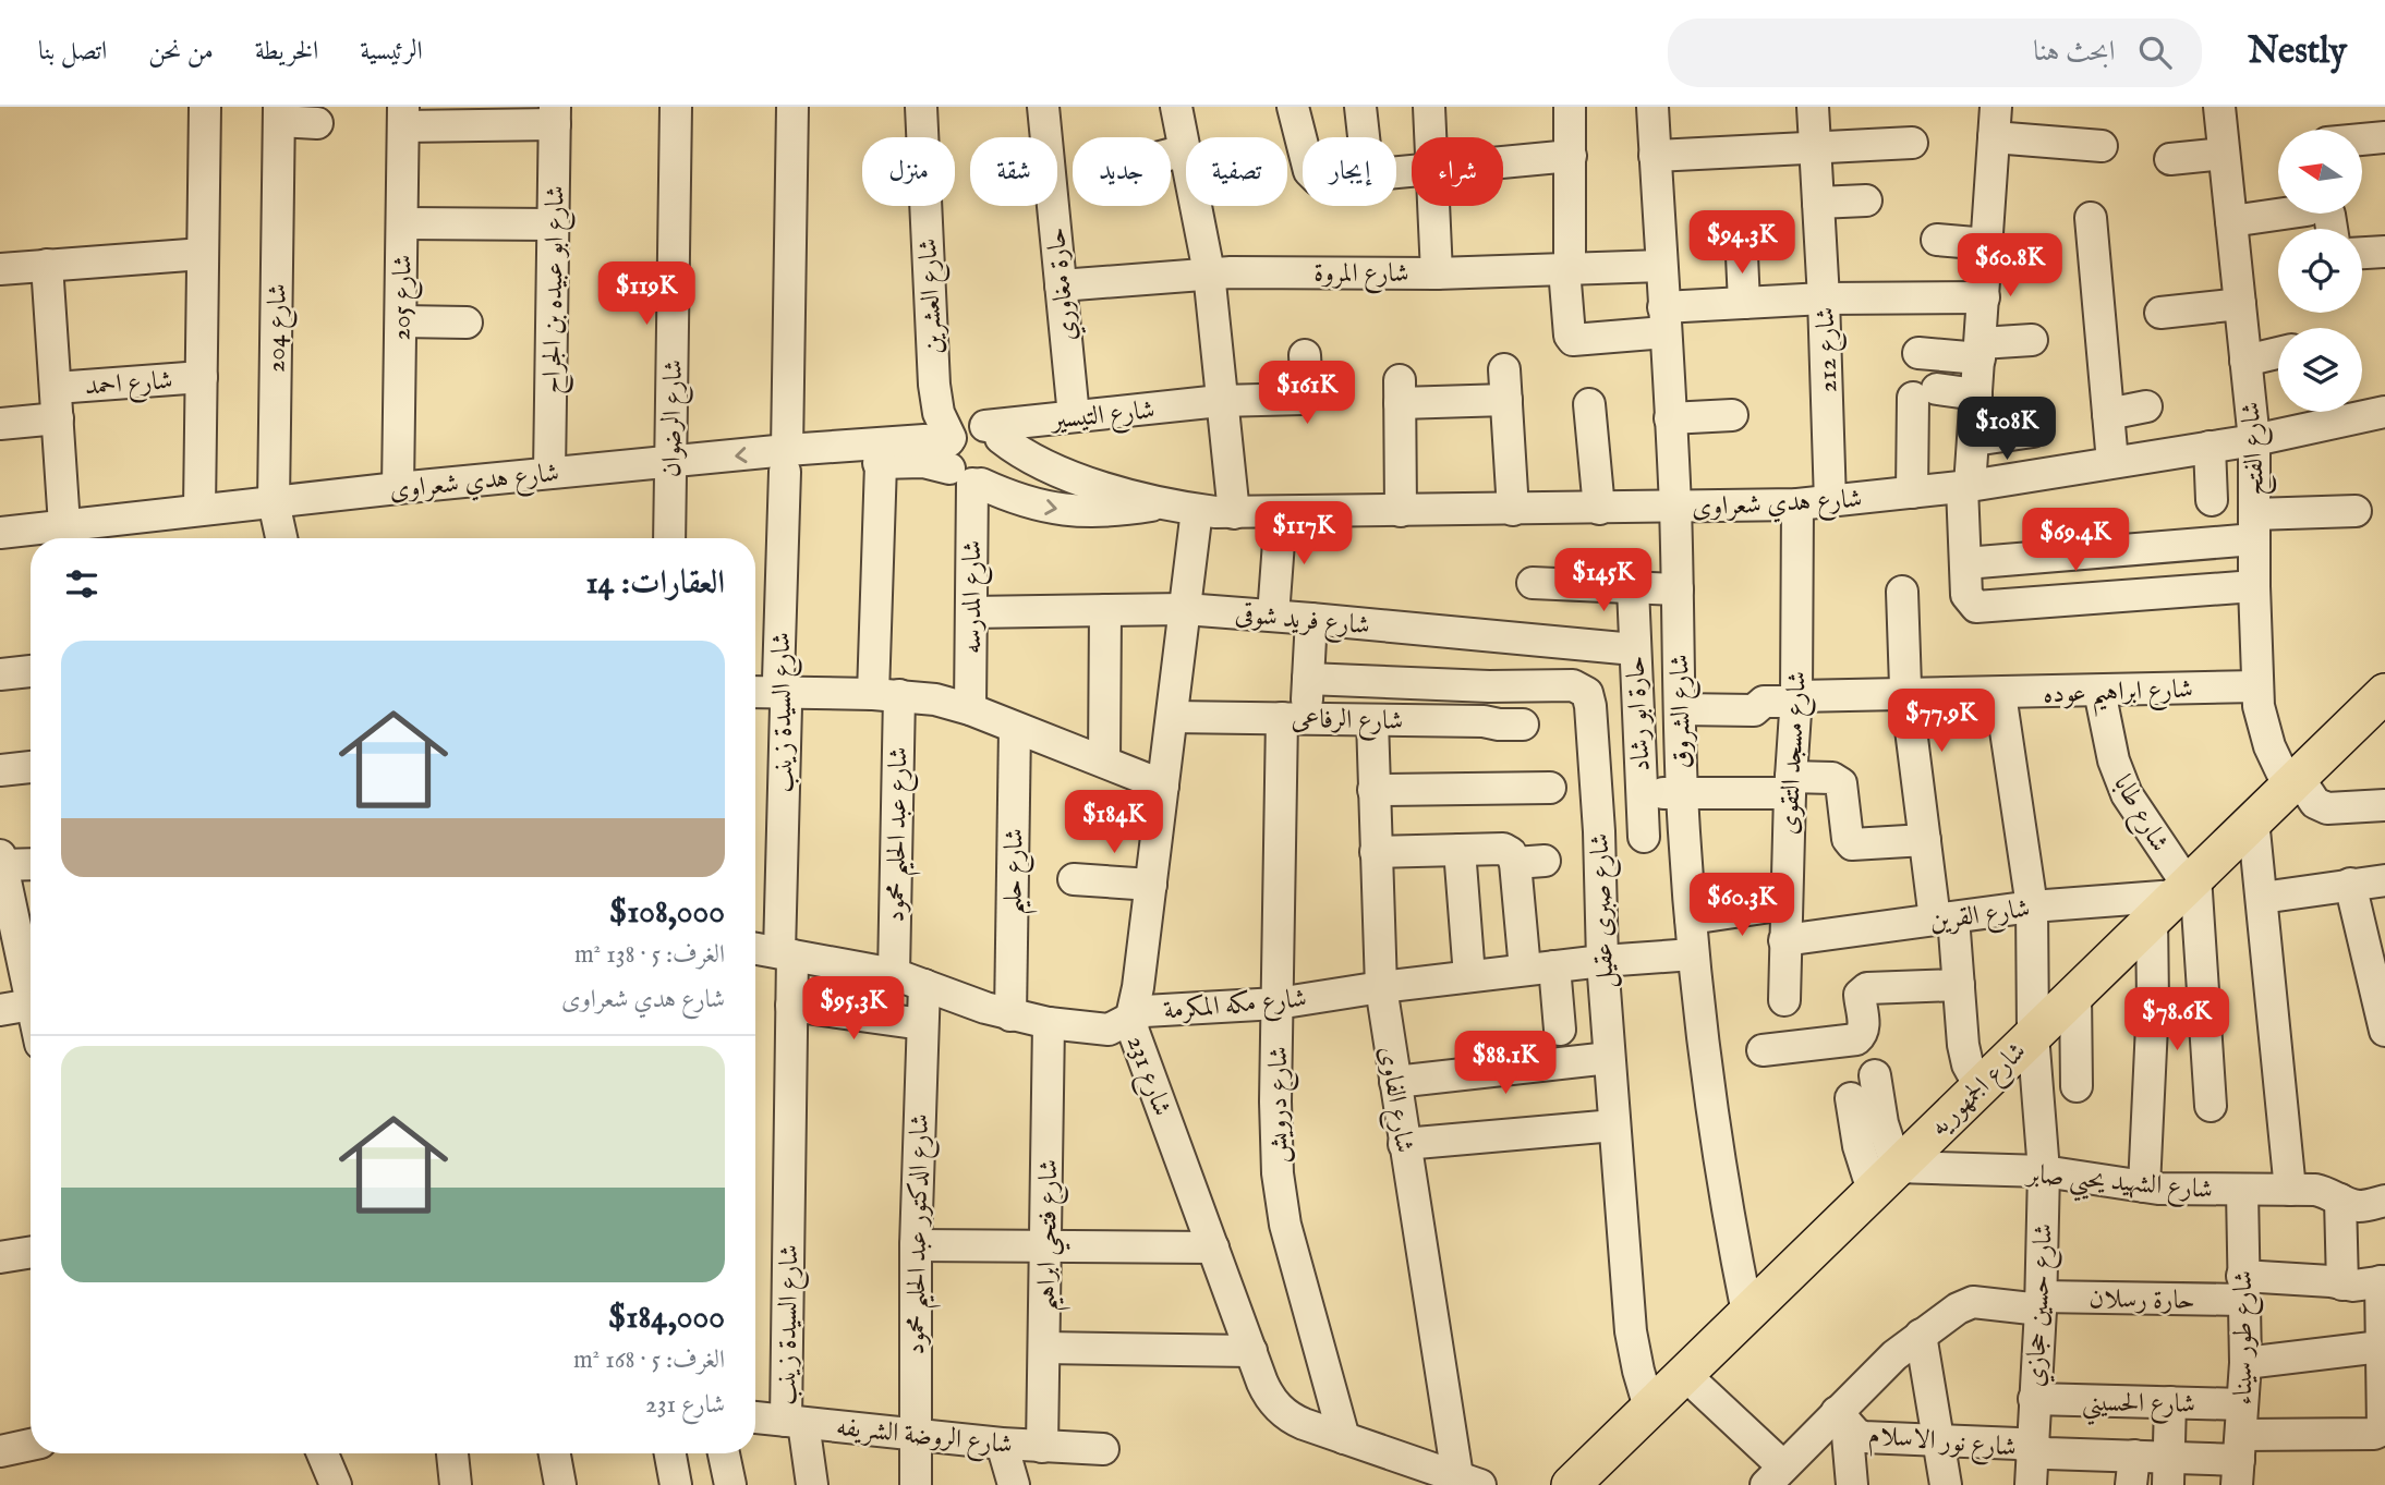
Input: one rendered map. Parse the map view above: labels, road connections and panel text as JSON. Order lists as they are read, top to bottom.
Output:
{
  "streets": {
    "main road": ["شارع الجمهوريه"],
    "street": [
      "شارع المروة",
      "حارة مغاوري",
      "شارع ابو عبيده بن الجراح",
      "شارع العشرين",
      "شارع 205",
      "شارع 204",
      "شارع 212",
      "شارع احمد",
      "شارع التيسير",
      "شارع الرضوان",
      "شارع الفتح",
      "شارع هدي شعراوى",
      "شارع المدرسه",
      "شارع فريد شوقى",
      "شارع ابراهيم عوده",
      "شارع الشروق",
      "شارع السيدة زينب",
      "حارة ابو رشاد",
      "شارع الرفاعى",
      "شارع مسجد التقوى",
      "شارع طابا",
      "شارع عبد الحليم محمود",
      "شارع حليم",
      "شارع صبرى عقيل",
      "شارع القرين",
      "شارع مكه المكرمة",
      "شارع 231",
      "شارع الفاوى",
      "شارع درويش",
      "شارع الشهيد يحيي صابر",
      "شارع الدكتور عبد الحليم محمود",
      "شارع فتحي ابراهيم",
      "حارة رسلان",
      "شارع حسين حجازي",
      "شارع طور سيناء",
      "شارع الحسيني",
      "شارع الروضة الشريفه",
      "شارع نور الاسلام"
    ]
  },
  "crossings": [
    ["شارع المروة", "حارة مغاوري"],
    ["شارع المروة", "شارع الشروق"],
    ["حارة مغاوري", "شارع التيسير"],
    ["شارع ابو عبيده بن الجراح", "شارع هدي شعراوى"],
    ["شارع العشرين", "شارع التيسير"],
    ["شارع العشرين", "شارع هدي شعراوى"],
    ["شارع العشرين", "شارع المدرسه"],
    ["شارع 205", "شارع هدي شعراوى"],
    ["شارع 204", "شارع هدي شعراوى"],
    ["شارع 212", "شارع هدي شعراوى"],
    ["شارع التيسير", "شارع هدي شعراوى"],
    ["شارع التيسير", "شارع المدرسه"],
    ["شارع الرضوان", "شارع هدي شعراوى"],
    ["شارع الفتح", "شارع هدي شعراوى"],
    ["شارع الفتح", "شارع ابراهيم عوده"],
    ["شارع الفتح", "شارع الجمهوريه"],
    ["شارع هدي شعراوى", "شارع المدرسه"],
    ["شارع هدي شعراوى", "شارع الشروق"],
    ["شارع هدي شعراوى", "شارع السيدة زينب"],
    ["شارع هدي شعراوى", "شارع مسجد التقوى"],
    ["شارع هدي شعراوى", "شارع عبد الحليم محمود"],
    ["شارع هدي شعراوى", "شارع 231"],
    ["شارع المدرسه", "شارع فريد شوقى"],
    ["شارع فريد شوقى", "حارة ابو رشاد"],
    ["شارع فريد شوقى", "شارع 231"],
    ["شارع فريد شوقى", "شارع درويش"],
    ["شارع ابراهيم عوده", "شارع الشروق"],
    ["شارع ابراهيم عوده", "شارع مسجد التقوى"],
    ["شارع ابراهيم عوده", "شارع طابا"],
    ["شارع ابراهيم عوده", "شارع حسين حجازي"],
    ["شارع الشروق", "حارة ابو رشاد"],
    ["شارع الشروق", "شارع مكه المكرمة"],
    ["شارع الشروق", "شارع الجمهوريه"],
    ["شارع السيدة زينب", "شارع مكه المكرمة"],
    ["شارع السيدة زينب", "شارع الروضة الشريفه"],
    ["حارة ابو رشاد", "شارع مسجد التقوى"],
    ["شارع الرفاعى", "شارع 231"],
    ["شارع الرفاعى", "شارع الفاوى"],
    ["شارع الرفاعى", "شارع درويش"],
    ["شارع مسجد التقوى", "شارع القرين"],
    ["شارع طابا", "شارع القرين"],
    ["شارع طابا", "شارع الجمهوريه"],
    ["شارع عبد الحليم محمود", "شارع مكه المكرمة"],
    ["شارع حليم", "شارع مكه المكرمة"],
    ["شارع صبرى عقيل", "شارع مكه المكرمة"],
    ["شارع صبرى عقيل", "شارع الجمهوريه"],
    ["شارع صبرى عقيل", "شارع درويش"],
    ["شارع القرين", "شارع الجمهوريه"],
    ["شارع القرين", "شارع حسين حجازي"],
    ["شارع مكه المكرمة", "شارع 231"],
    ["شارع مكه المكرمة", "شارع الفاوى"],
    ["شارع مكه المكرمة", "شارع درويش"],
    ["شارع مكه المكرمة", "شارع الدكتور عبد الحليم محمود"],
    ["شارع مكه المكرمة", "شارع فتحي ابراهيم"],
    ["شارع 231", "شارع الفاوى"],
    ["شارع 231", "شارع درويش"],
    ["شارع الجمهوريه", "شارع الشهيد يحيي صابر"],
    ["شارع الجمهوريه", "شارع حسين حجازي"],
    ["شارع الشهيد يحيي صابر", "شارع حسين حجازي"],
    ["شارع الشهيد يحيي صابر", "شارع طور سيناء"],
    ["شارع الدكتور عبد الحليم محمود", "شارع الروضة الشريفه"],
    ["شارع فتحي ابراهيم", "شارع الروضة الشريفه"],
    ["حارة رسلان", "شارع حسين حجازي"],
    ["حارة رسلان", "شارع طور سيناء"],
    ["حارة رسلان", "شارع نور الاسلام"],
    ["شارع حسين حجازي", "شارع الحسيني"],
    ["شارع حسين حجازي", "شارع نور الاسلام"],
    ["شارع طور سيناء", "شارع الحسيني"],
    ["شارع طور سيناء", "شارع نور الاسلام"],
    ["شارع الحسيني", "شارع نور الاسلام"]
  ],
  "north": "left",
  "page": {
    "header": "Nestly",
    "search": "ابحث هنا",
    "nav": [
      "الرئيسية",
      "الخريطة",
      "من نحن",
      "اتصل بنا"
    ],
    "chip": [
      "شراء",
      "إيجار",
      "تصفية",
      "جديد",
      "شقة",
      "منزل"
    ],
    "price": [
      "$94.3K",
      "$60.8K",
      "$119K",
      "$161K",
      "$108K",
      "$117K",
      "$69.4K",
      "$145K",
      "$77.9K",
      "$184K",
      "$60.3K",
      "$95.3K",
      "$78.6K",
      "$88.1K"
    ],
    "heading": "العقارات: 14",
    "list": [
      {
        "name": "$108,000",
        "note": "الغرف: 5 · 138 m² · شارع هدي شعراوى"
      },
      {
        "name": "$184,000",
        "note": "الغرف: 5 · 168 m² · شارع 231"
      }
    ]
  }
}
